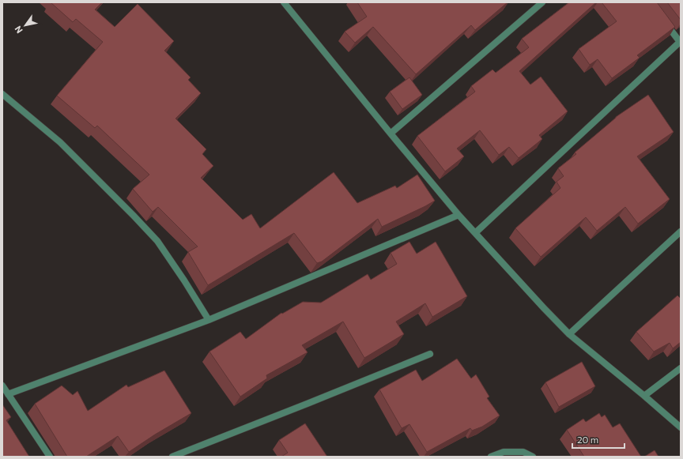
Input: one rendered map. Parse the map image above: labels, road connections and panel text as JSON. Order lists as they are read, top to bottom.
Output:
{
  "scale_bar": "20 m",
  "north": "bottom left"
}
